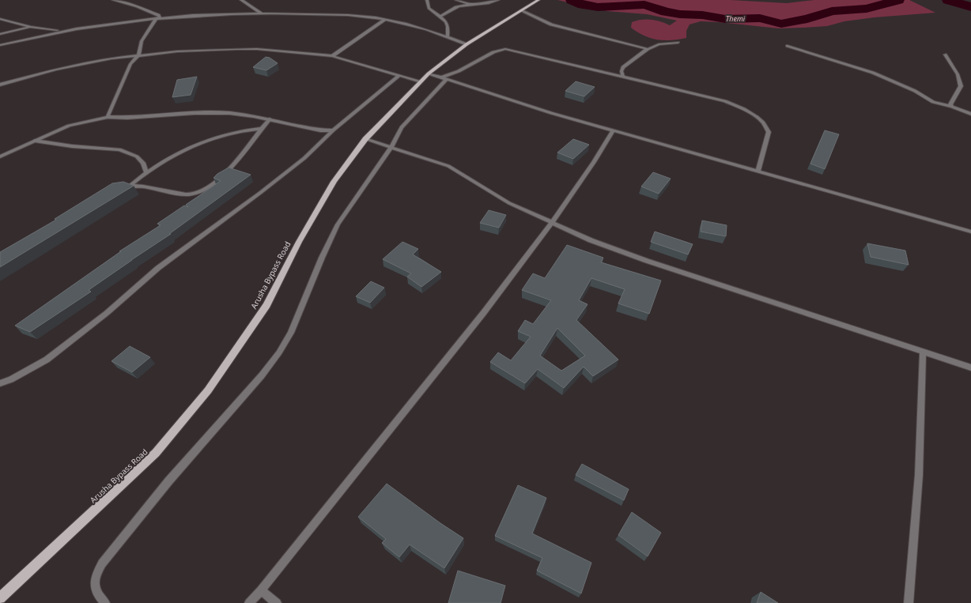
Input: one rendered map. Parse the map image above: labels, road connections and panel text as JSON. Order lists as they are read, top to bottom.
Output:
{
  "streets": {
    "main road": ["Arusha Bypass Road"]
  },
  "water": ["Themi"]
}
